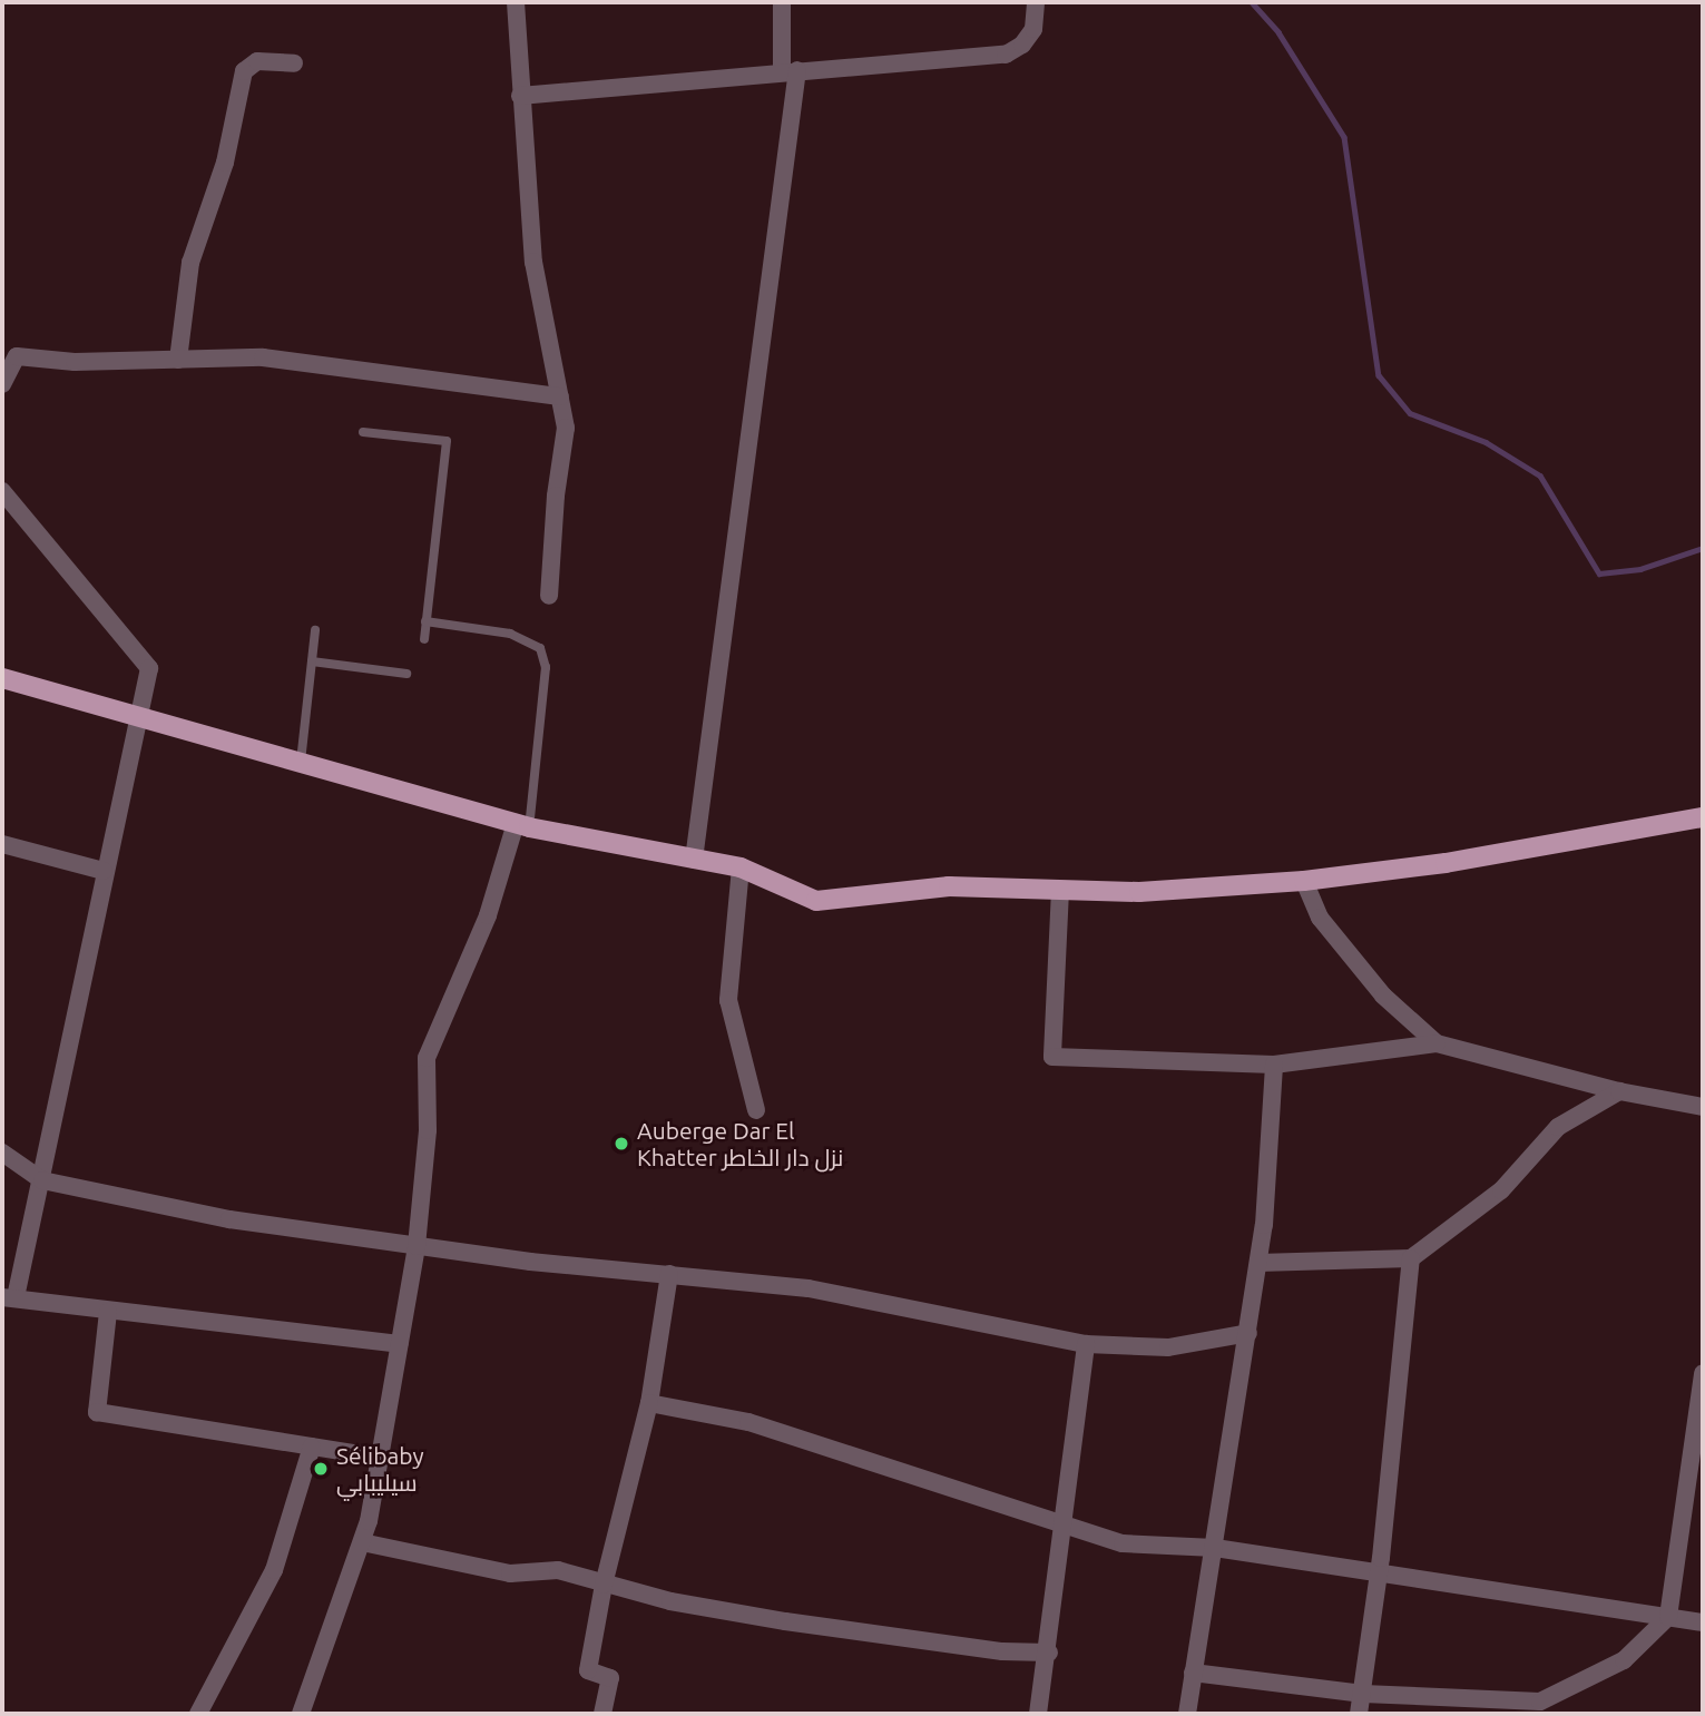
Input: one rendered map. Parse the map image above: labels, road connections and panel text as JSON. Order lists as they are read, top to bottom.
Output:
{
  "places": ["Auberge Dar El Khatter نزل دار الخاطر", "Sélibaby سيليبابي"]
}
